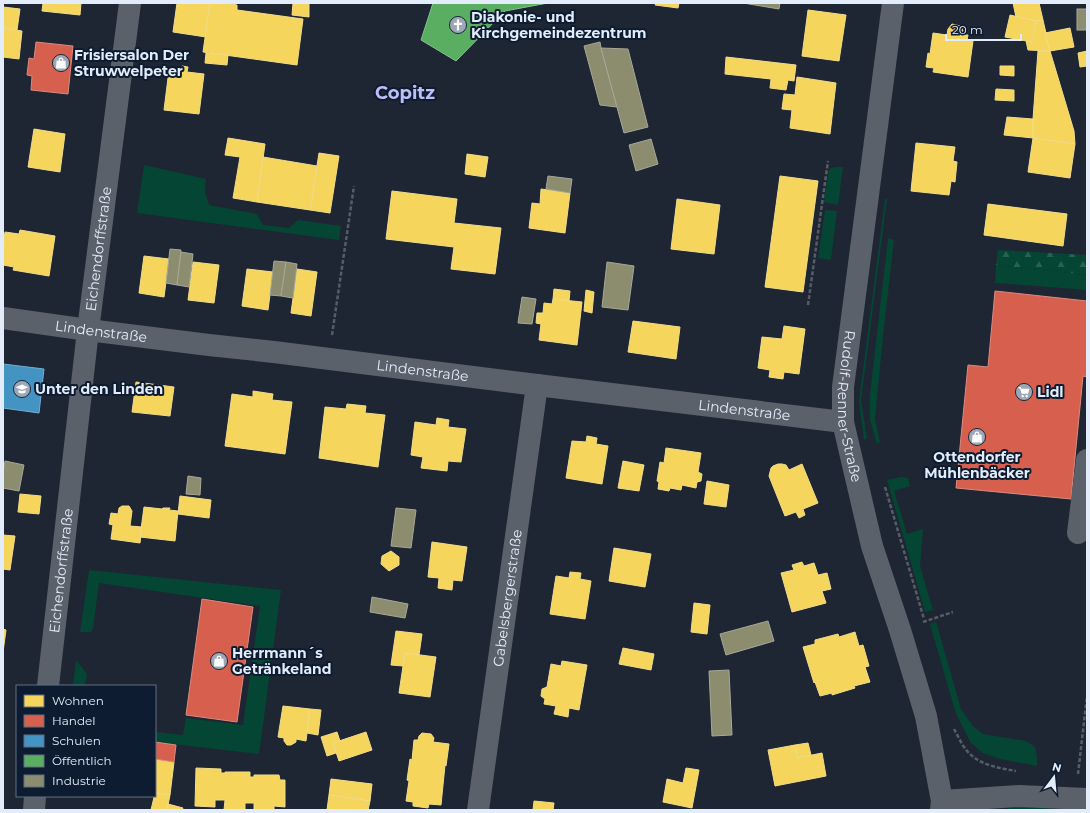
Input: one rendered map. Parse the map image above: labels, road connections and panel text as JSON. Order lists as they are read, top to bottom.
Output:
{
  "streets": {
    "street": [
      "Eichendorffstraße",
      "Lindenstraße",
      "Rudolf-Renner-Straße",
      "Gabelsbergerstraße"
    ]
  },
  "crossings": [
    ["Eichendorffstraße", "Lindenstraße"],
    ["Lindenstraße", "Rudolf-Renner-Straße"],
    ["Lindenstraße", "Gabelsbergerstraße"]
  ],
  "districts": ["Copitz"],
  "places": {
    "church": ["Diakonie- und Kirchgemeindezentrum"],
    "shop": ["Frisiersalon Der Struwwelpeter", "Ottendorfer Mühlenbäcker", "Herrmann´s Getränkeland"],
    "school or university": ["Unter den Linden"],
    "supermarket": ["Lidl"]
  },
  "legend": [
    "Wohnen",
    "Handel",
    "Schulen",
    "Öffentlich",
    "Industrie"
  ],
  "scale_bar": "20 m",
  "north": "top"
}
